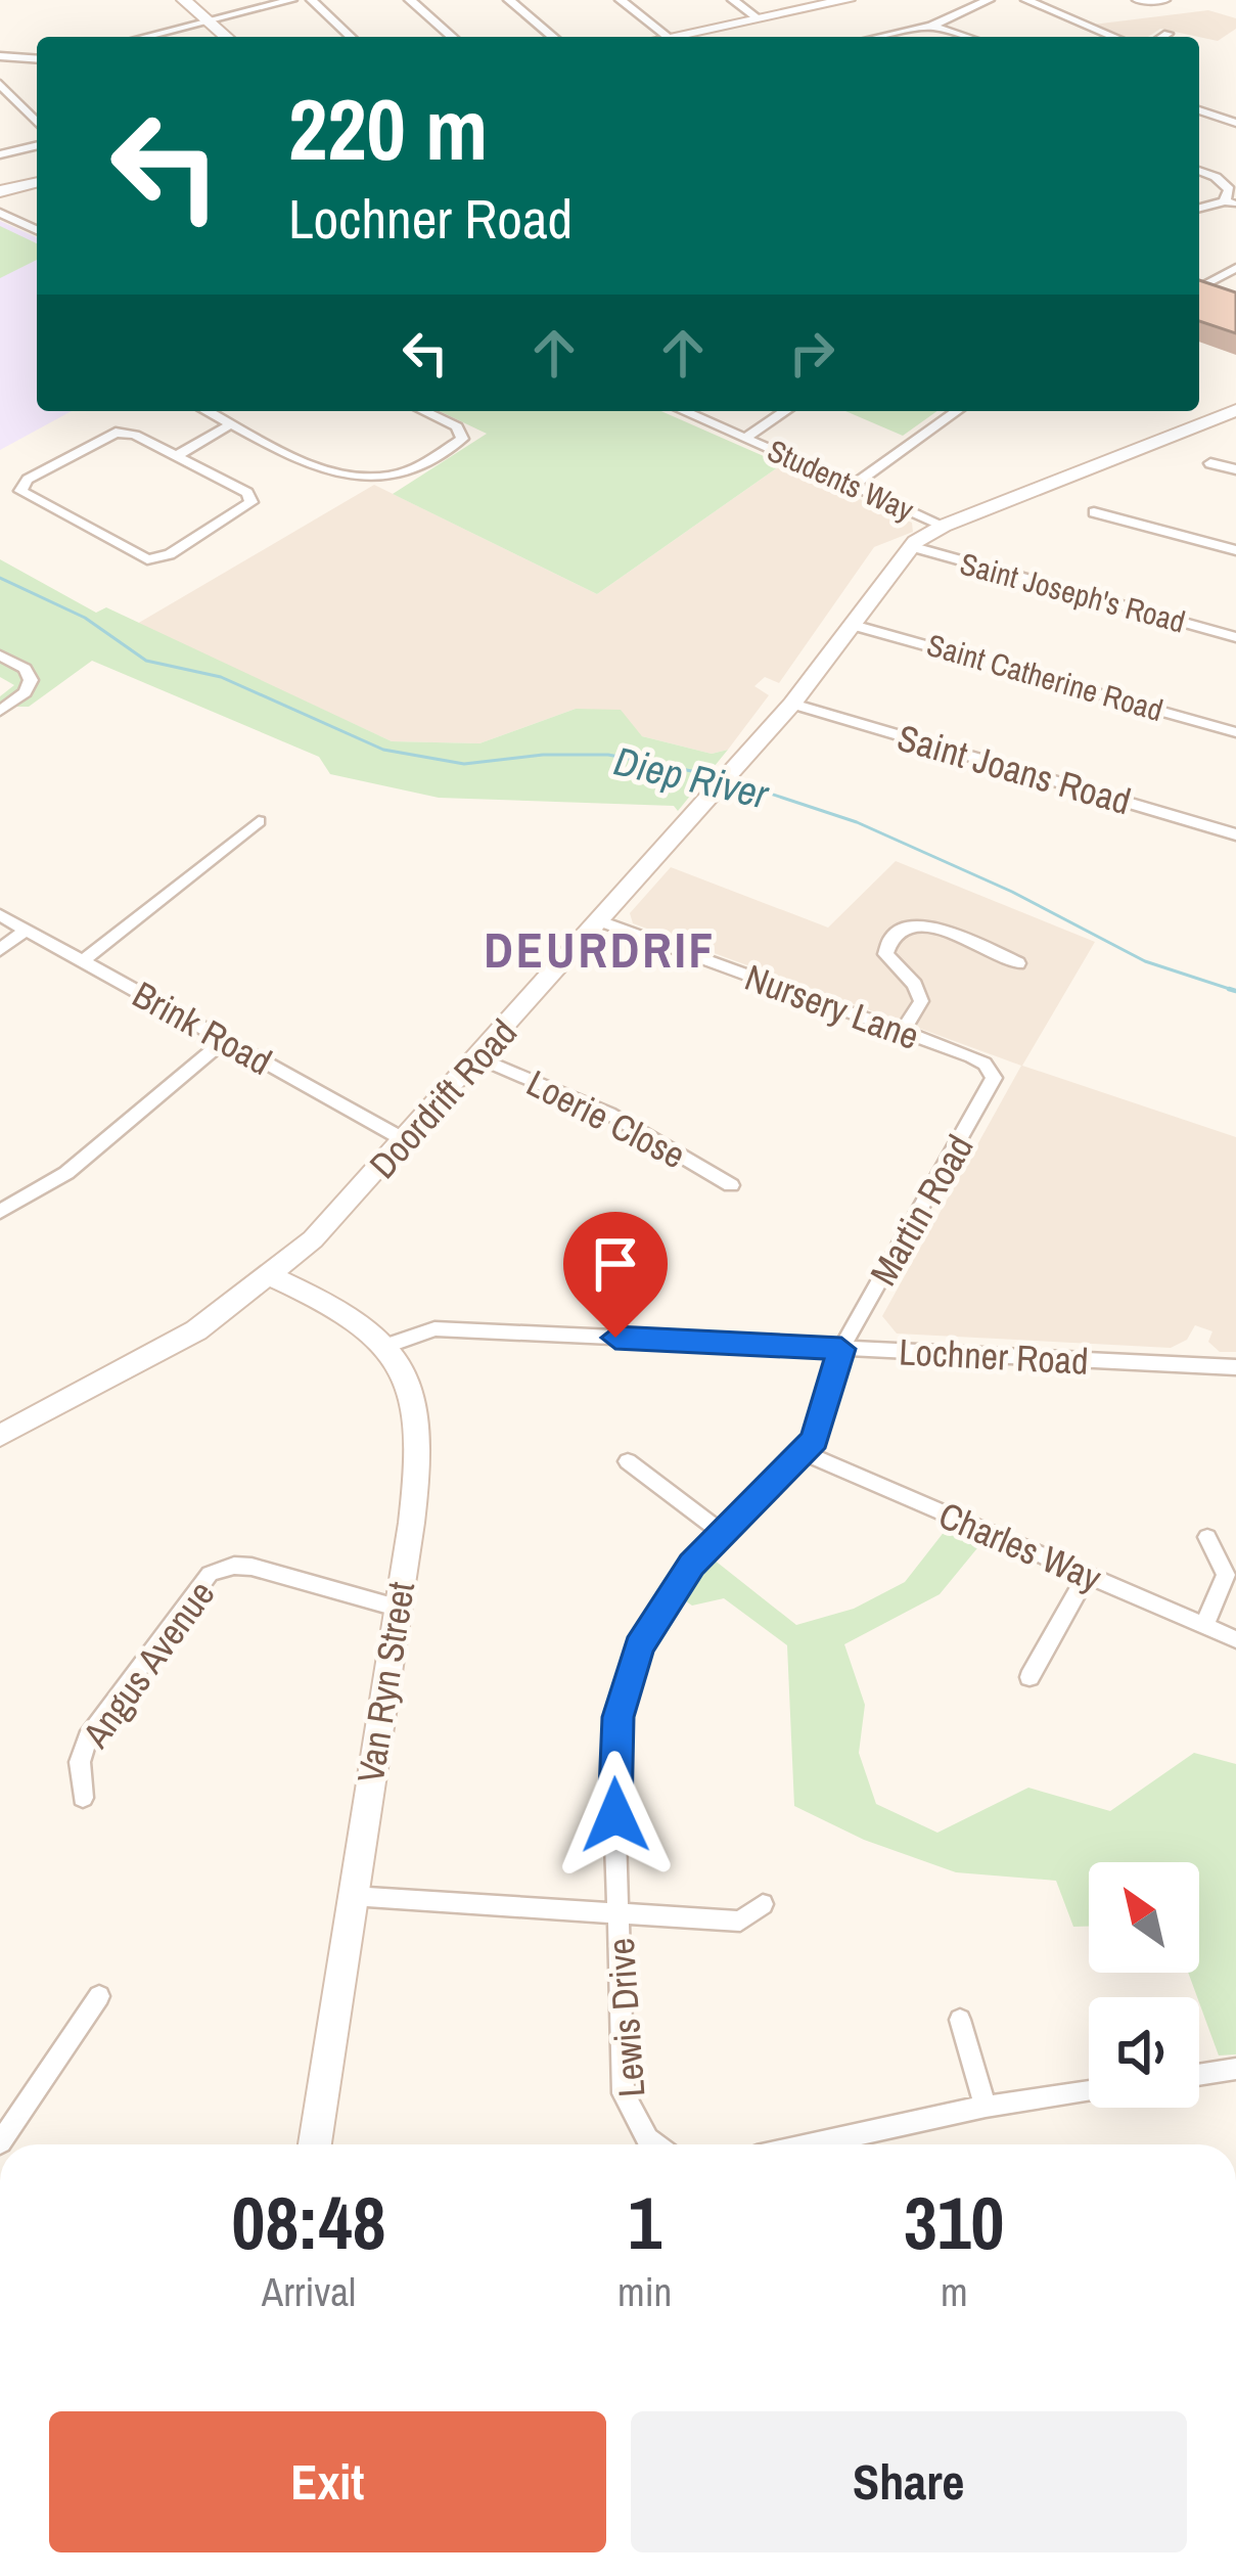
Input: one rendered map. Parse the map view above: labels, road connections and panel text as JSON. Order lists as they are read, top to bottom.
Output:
{
  "streets": {
    "street": [
      "Students Way",
      "Saint Joseph's Road",
      "Saint Catherine Road",
      "Saint Joans Road",
      "Nursery Lane",
      "Brink Road",
      "Doordrift Road",
      "Loerie Close",
      "Martin Road",
      "Lochner Road",
      "Charles Way",
      "Angus Avenue",
      "Van Ryn Street",
      "Lewis Drive"
    ]
  },
  "crossings": [
    ["Students Way", "Doordrift Road"],
    ["Saint Joseph's Road", "Doordrift Road"],
    ["Saint Catherine Road", "Doordrift Road"],
    ["Saint Joans Road", "Doordrift Road"],
    ["Nursery Lane", "Doordrift Road"],
    ["Nursery Lane", "Martin Road"],
    ["Brink Road", "Doordrift Road"],
    ["Doordrift Road", "Loerie Close"],
    ["Doordrift Road", "Van Ryn Street"],
    ["Martin Road", "Lochner Road"],
    ["Martin Road", "Lewis Drive"],
    ["Lochner Road", "Van Ryn Street"],
    ["Lochner Road", "Lewis Drive"],
    ["Charles Way", "Lewis Drive"],
    ["Angus Avenue", "Van Ryn Street"]
  ],
  "districts": ["DEURDRIF"],
  "water": ["Diep River"],
  "north": "top left",
  "page": {
    "turn": ["220 m", "Lochner Road"],
    "eta": [
      "08:48",
      "Arrival",
      "1",
      "min",
      "310",
      "m"
    ],
    "buttons": ["Exit", "Share"]
  }
}
